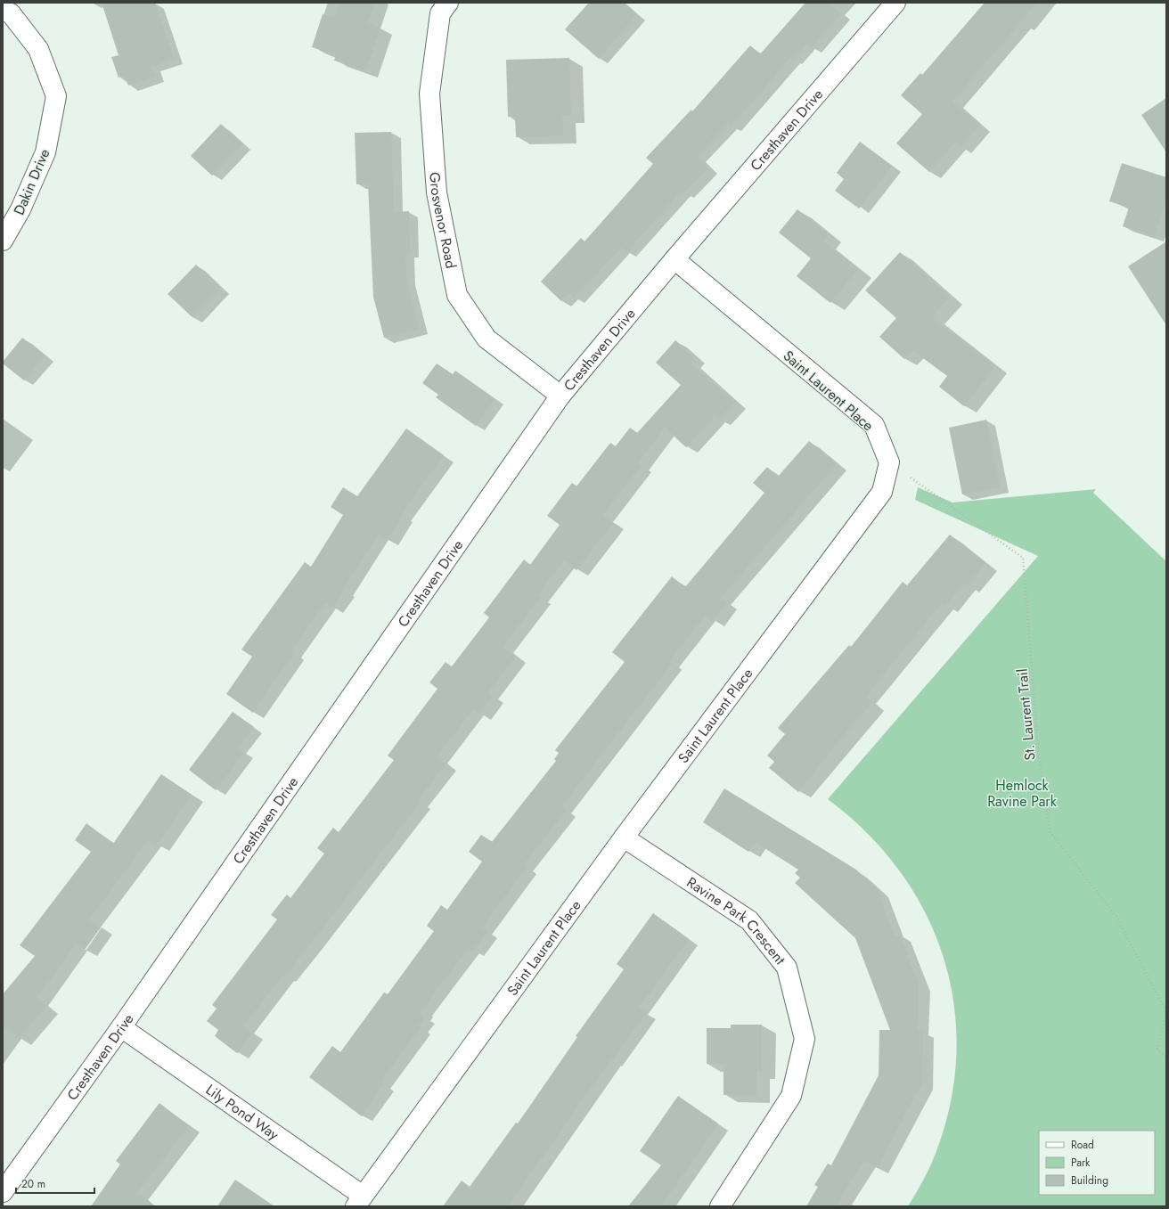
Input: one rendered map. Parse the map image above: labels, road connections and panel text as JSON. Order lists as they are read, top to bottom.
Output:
{
  "streets": {
    "street": [
      "Cresthaven Drive",
      "Dakin Drive",
      "Grosvenor Road",
      "Saint Laurent Place",
      "Ravine Park Crescent",
      "Lily Pond Way"
    ],
    "path": ["St. Laurent Trail"]
  },
  "crossings": [
    ["Cresthaven Drive", "Grosvenor Road"],
    ["Cresthaven Drive", "Saint Laurent Place"],
    ["Cresthaven Drive", "Lily Pond Way"],
    ["Saint Laurent Place", "St. Laurent Trail"],
    ["Saint Laurent Place", "Ravine Park Crescent"],
    ["Saint Laurent Place", "Lily Pond Way"]
  ],
  "parks": ["Hemlock Ravine Park"],
  "legend": ["Road", "Park", "Building"],
  "scale_bar": "20 m"
}
